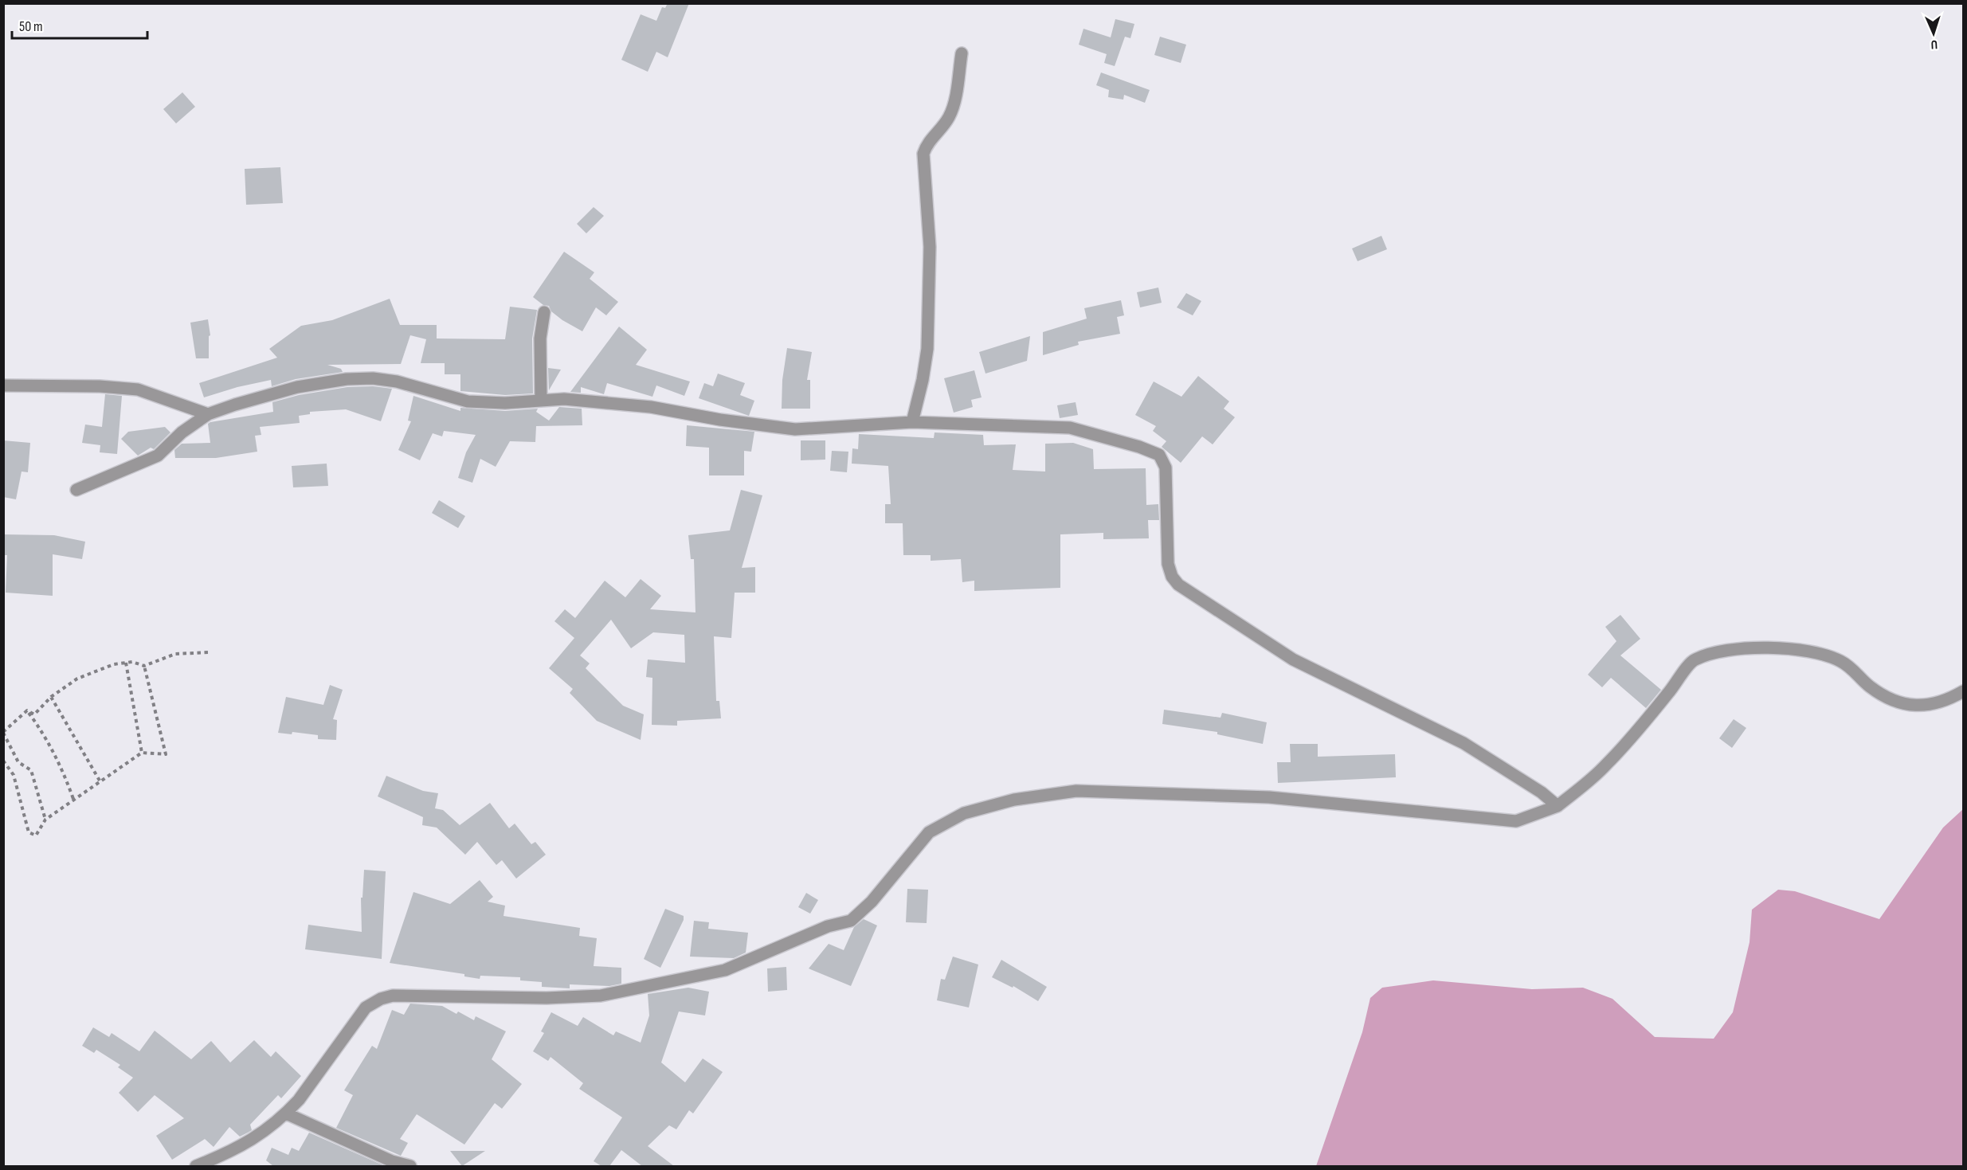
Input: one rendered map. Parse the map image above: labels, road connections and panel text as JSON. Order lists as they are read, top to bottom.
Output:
{
  "scale_bar": "50 m",
  "north": "bottom"
}
